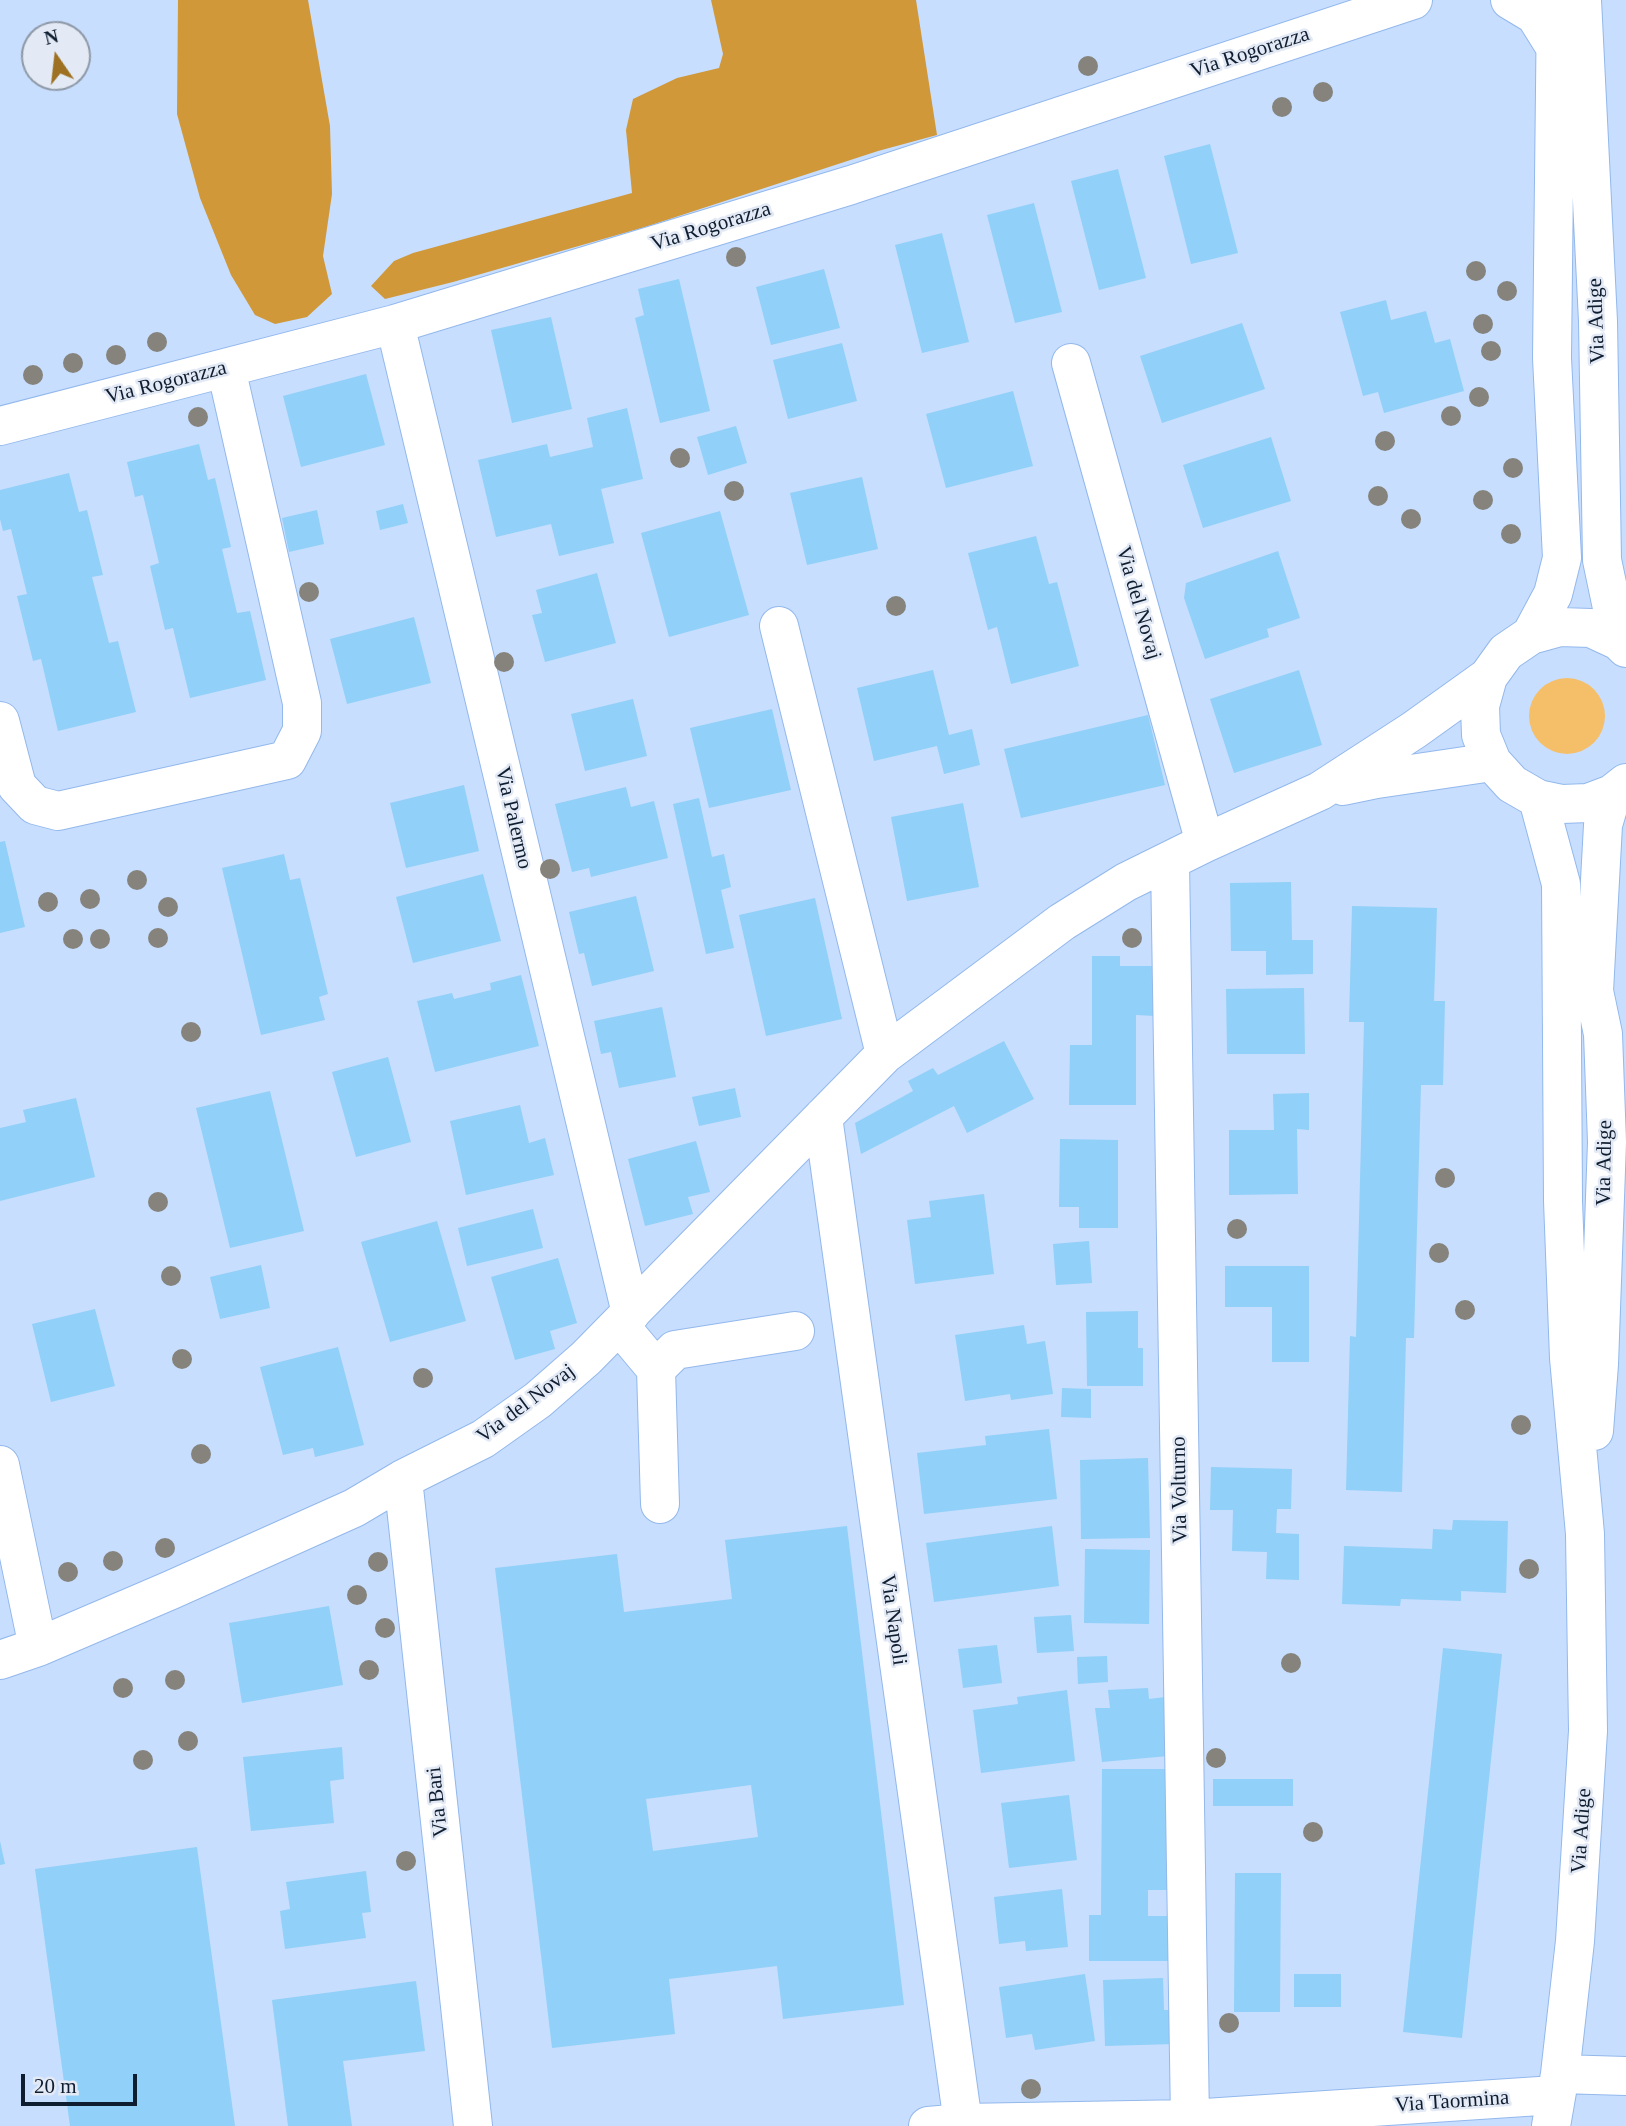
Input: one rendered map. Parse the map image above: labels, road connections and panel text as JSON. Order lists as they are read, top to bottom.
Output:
{
  "streets": {
    "street": [
      "Via Rogorazza",
      "Via Adige",
      "Via del Novaj",
      "Via Palermo",
      "Via Volturno",
      "Via Napoli",
      "Via Bari",
      "Via Taormina"
    ]
  },
  "crossings": [
    ["Via Rogorazza", "Via Palermo"],
    ["Via Adige", "Via Taormina"],
    ["Via del Novaj", "Via Palermo"],
    ["Via del Novaj", "Via Volturno"],
    ["Via del Novaj", "Via Napoli"],
    ["Via del Novaj", "Via Bari"],
    ["Via Volturno", "Via Taormina"],
    ["Via Napoli", "Via Taormina"]
  ],
  "scale_bar": "20 m",
  "north": "top"
}
